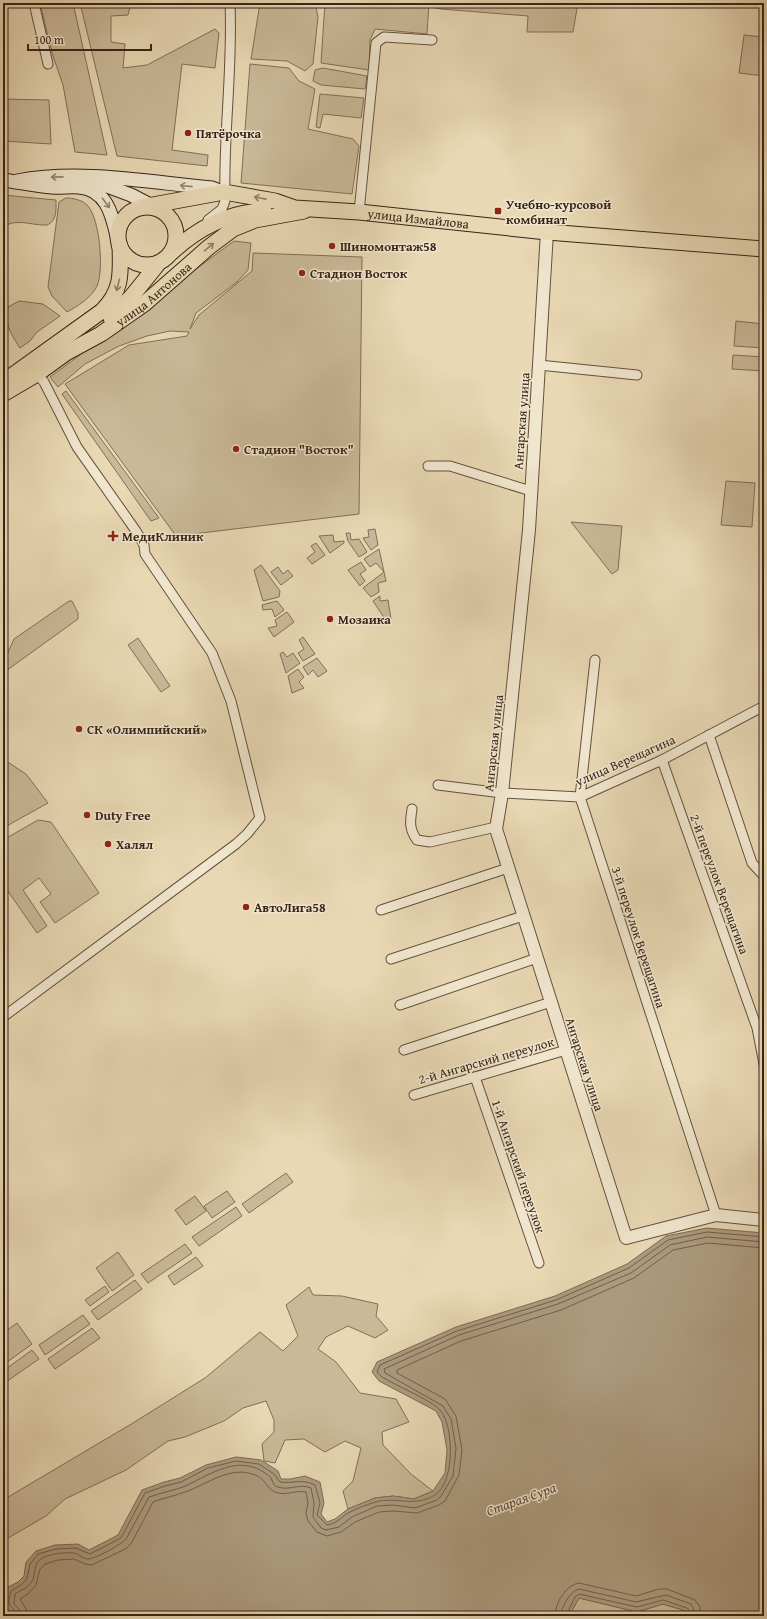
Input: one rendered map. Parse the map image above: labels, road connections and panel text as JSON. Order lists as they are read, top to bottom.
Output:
{
  "streets": {
    "main road": ["улица Измайлова", "улица Антонова"],
    "street": [
      "Ангарская улица",
      "улица Верещагина",
      "2-й переулок Верещагина",
      "3-й переулок Верещагина",
      "2-й Ангарский переулок",
      "1-й Ангарский переулок"
    ]
  },
  "crossings": [
    ["улица Измайлова", "улица Антонова"],
    ["улица Измайлова", "Ангарская улица"],
    ["Ангарская улица", "улица Верещагина"],
    ["Ангарская улица", "3-й переулок Верещагина"],
    ["Ангарская улица", "2-й Ангарский переулок"],
    ["улица Верещагина", "2-й переулок Верещагина"],
    ["улица Верещагина", "3-й переулок Верещагина"],
    ["2-й Ангарский переулок", "1-й Ангарский переулок"]
  ],
  "water": ["Старая Сура"],
  "places": {
    "other": [
      "Пятёрочка",
      "Шиномонтаж58",
      "Стадион Восток",
      "Стадион \"Восток\"",
      "Мозаика",
      "СК «Олимпийский»",
      "Duty Free",
      "Халял",
      "АвтоЛига58"
    ],
    "transit": ["Учебно-курсовой комбинат"],
    "health": ["МедиКлиник"]
  },
  "scale_bar": "100 m"
}
